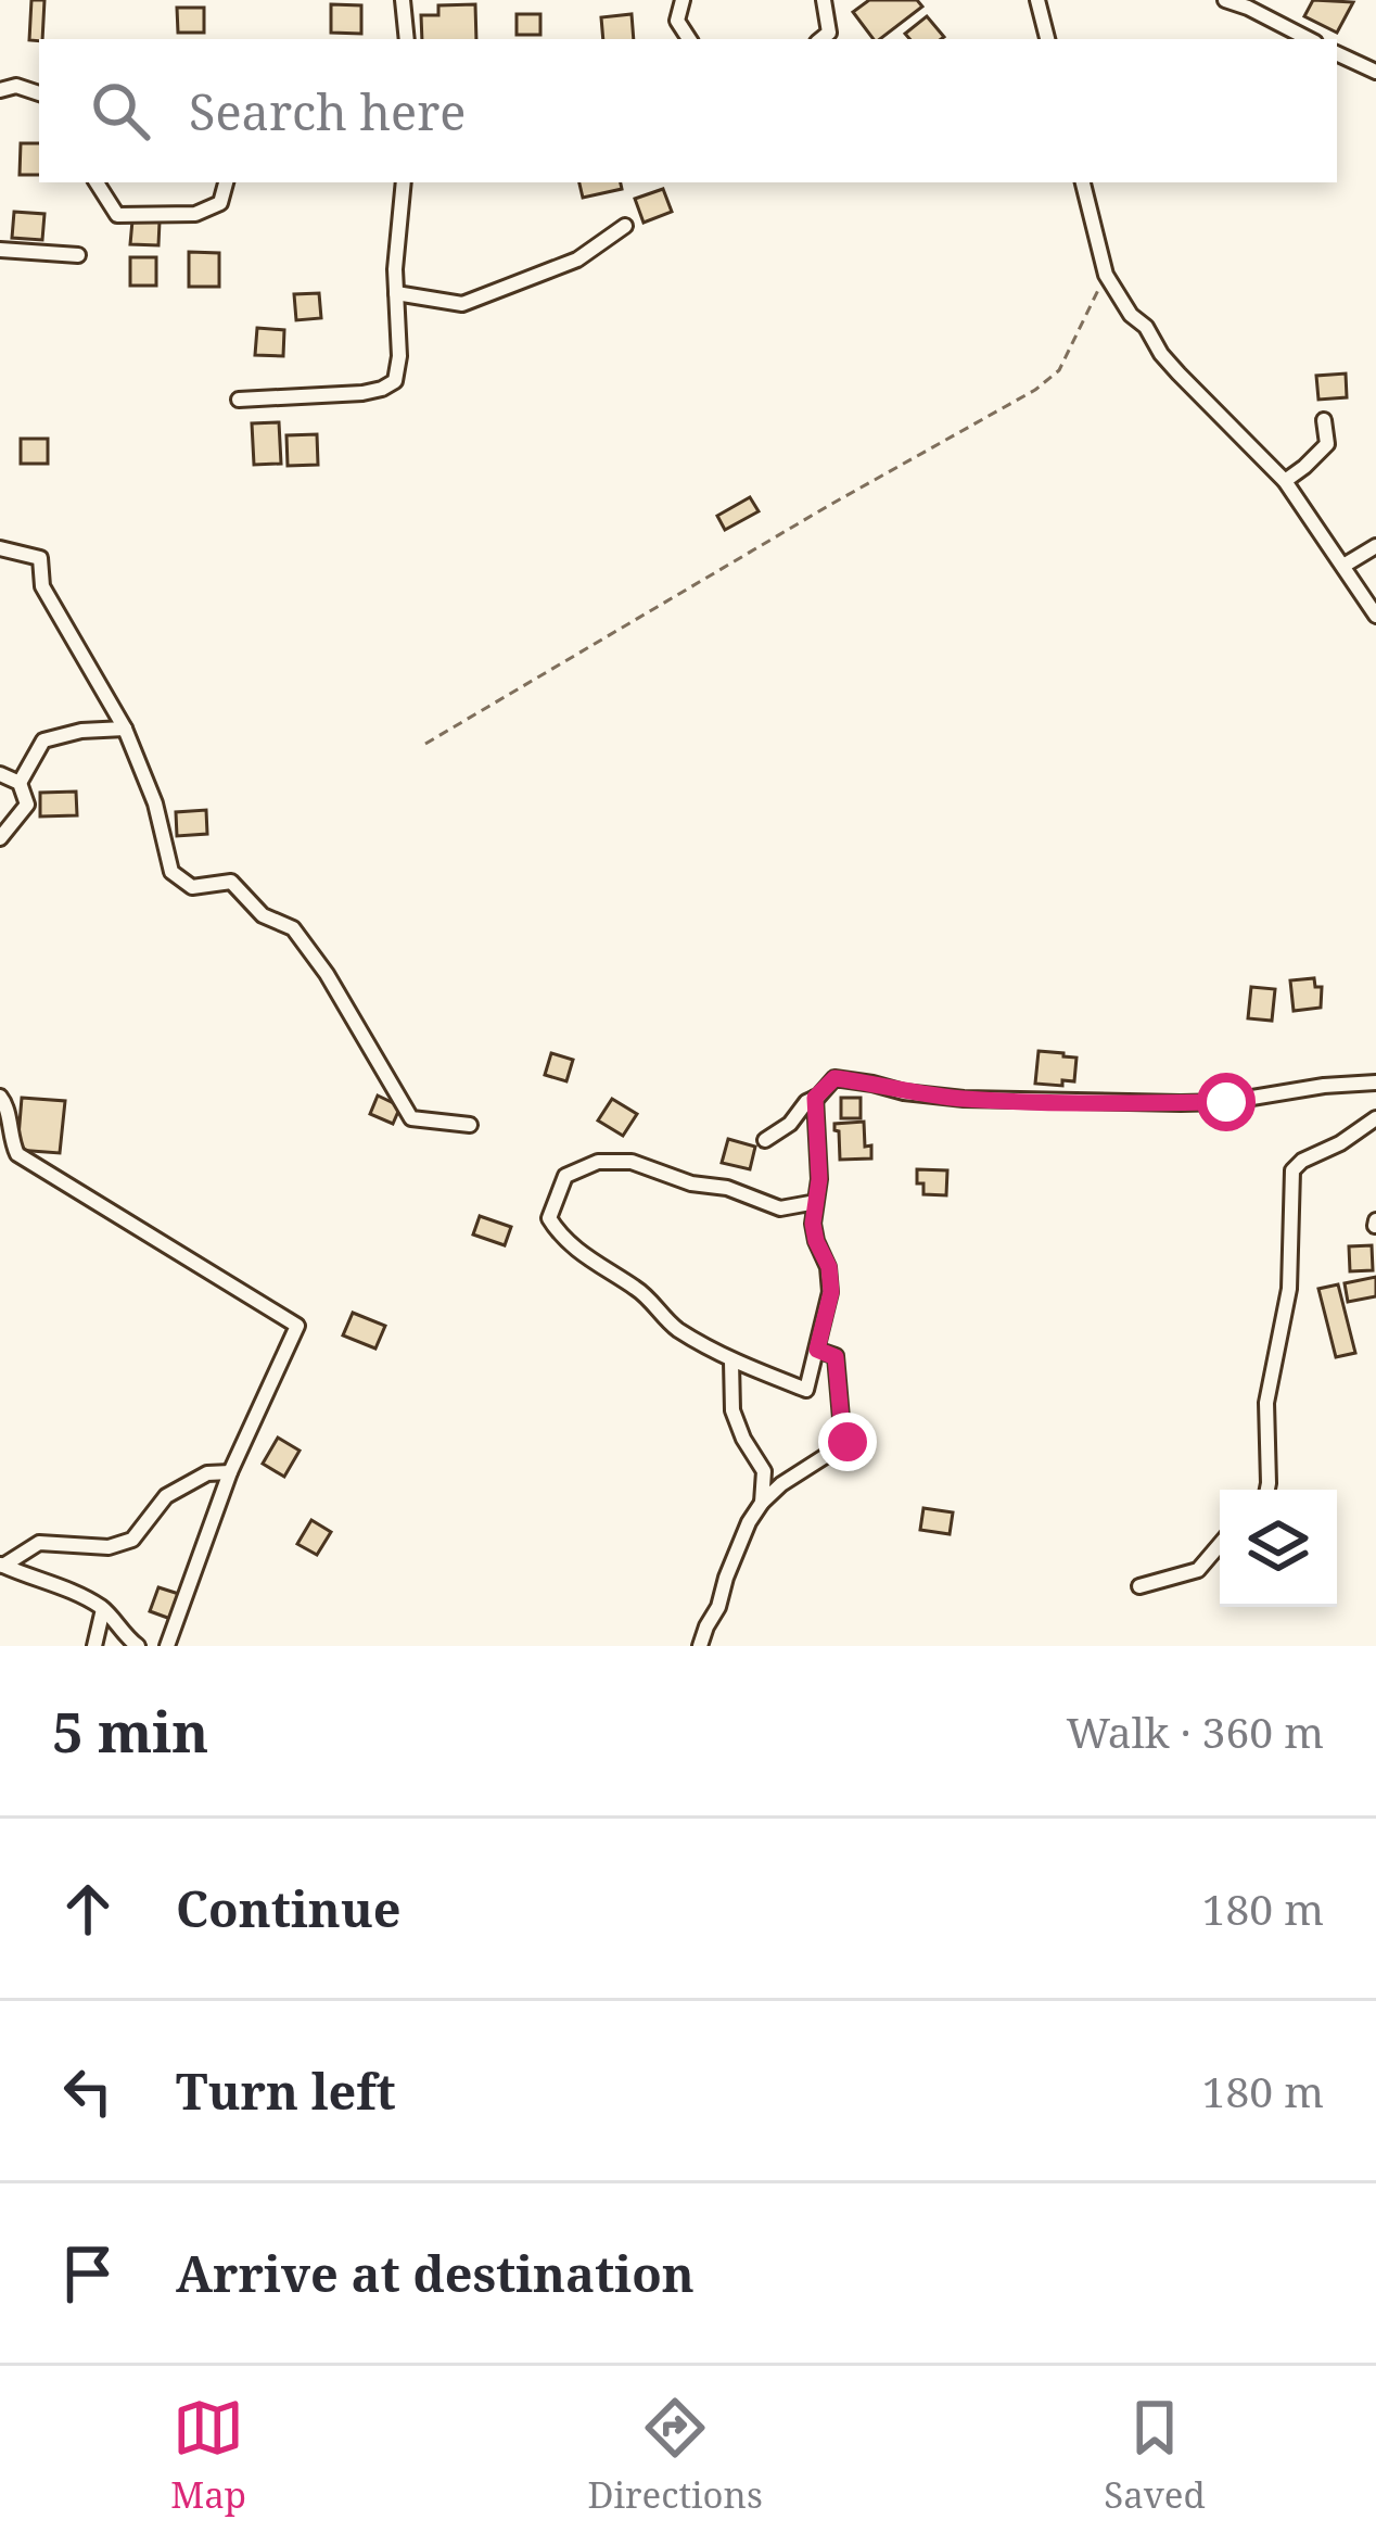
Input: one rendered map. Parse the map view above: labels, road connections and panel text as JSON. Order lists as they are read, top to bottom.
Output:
{
  "page": {
    "search": "Search here",
    "heading": ["5 min", "Walk · 360 m"],
    "list": [
      ["Continue", "180 m"],
      ["Turn left", "180 m"],
      "Arrive at destination"
    ],
    "nav": ["Map", "Directions", "Saved"]
  }
}
